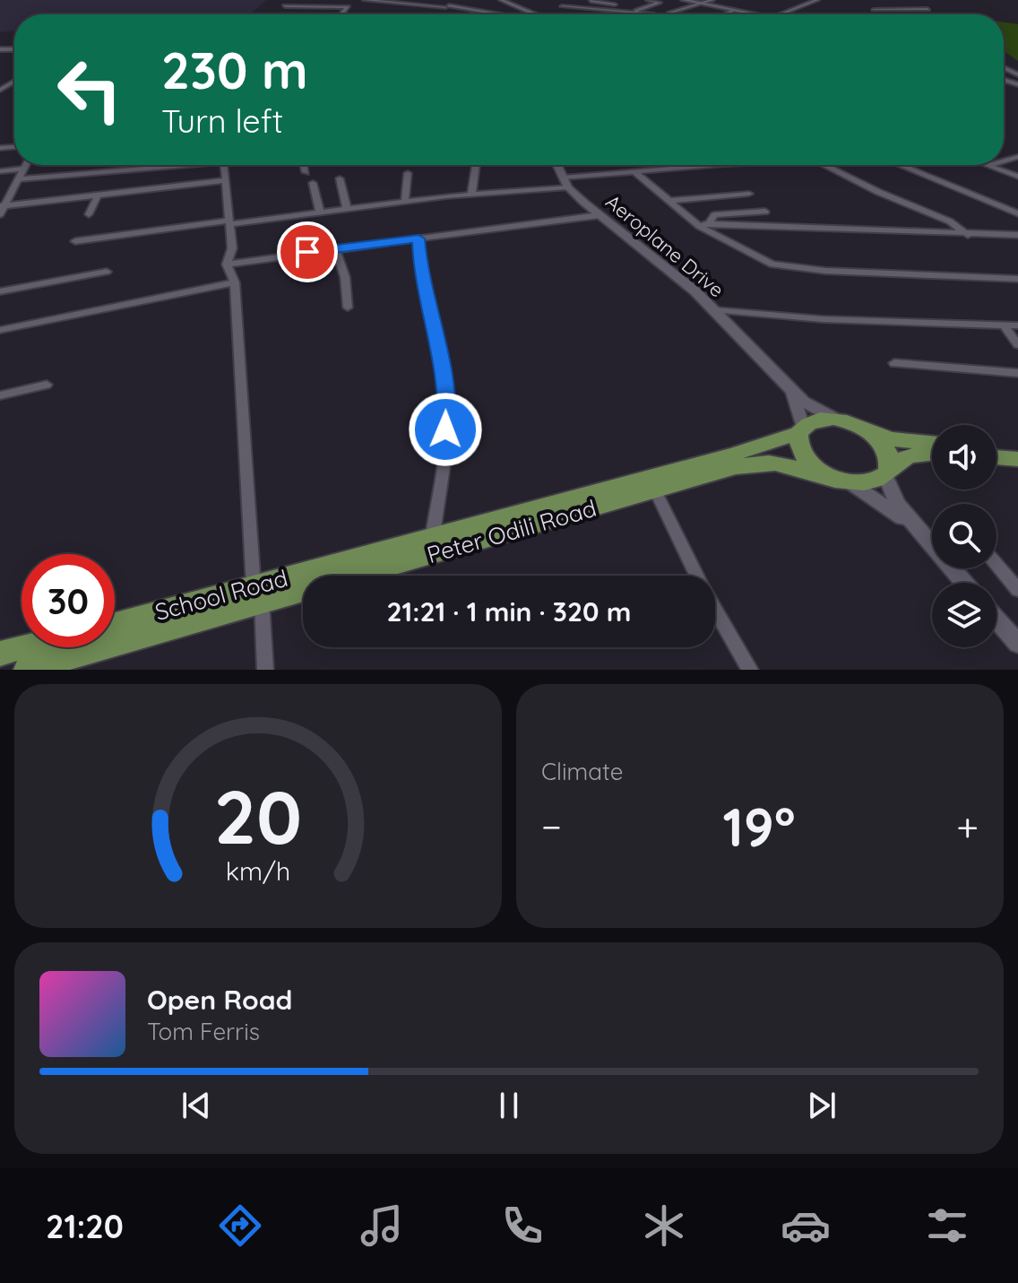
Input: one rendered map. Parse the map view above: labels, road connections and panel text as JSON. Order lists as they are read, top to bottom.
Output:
{
  "streets": {
    "main road": ["Peter Odili Road", "School Road"],
    "street": ["Aeroplane Drive"]
  },
  "crossings": [
    ["Peter Odili Road", "School Road"]
  ],
  "page": {
    "turn": ["230 m", "Turn left"],
    "limit": "30",
    "trip": "21:21 · 1 min · 320 m",
    "tile": "Climate",
    "heat": ["−", "19°", "+"],
    "song": ["Open Road", "Tom Ferris"],
    "tabs": "21:20",
    "gauge": ["20", "km/h"]
  }
}
